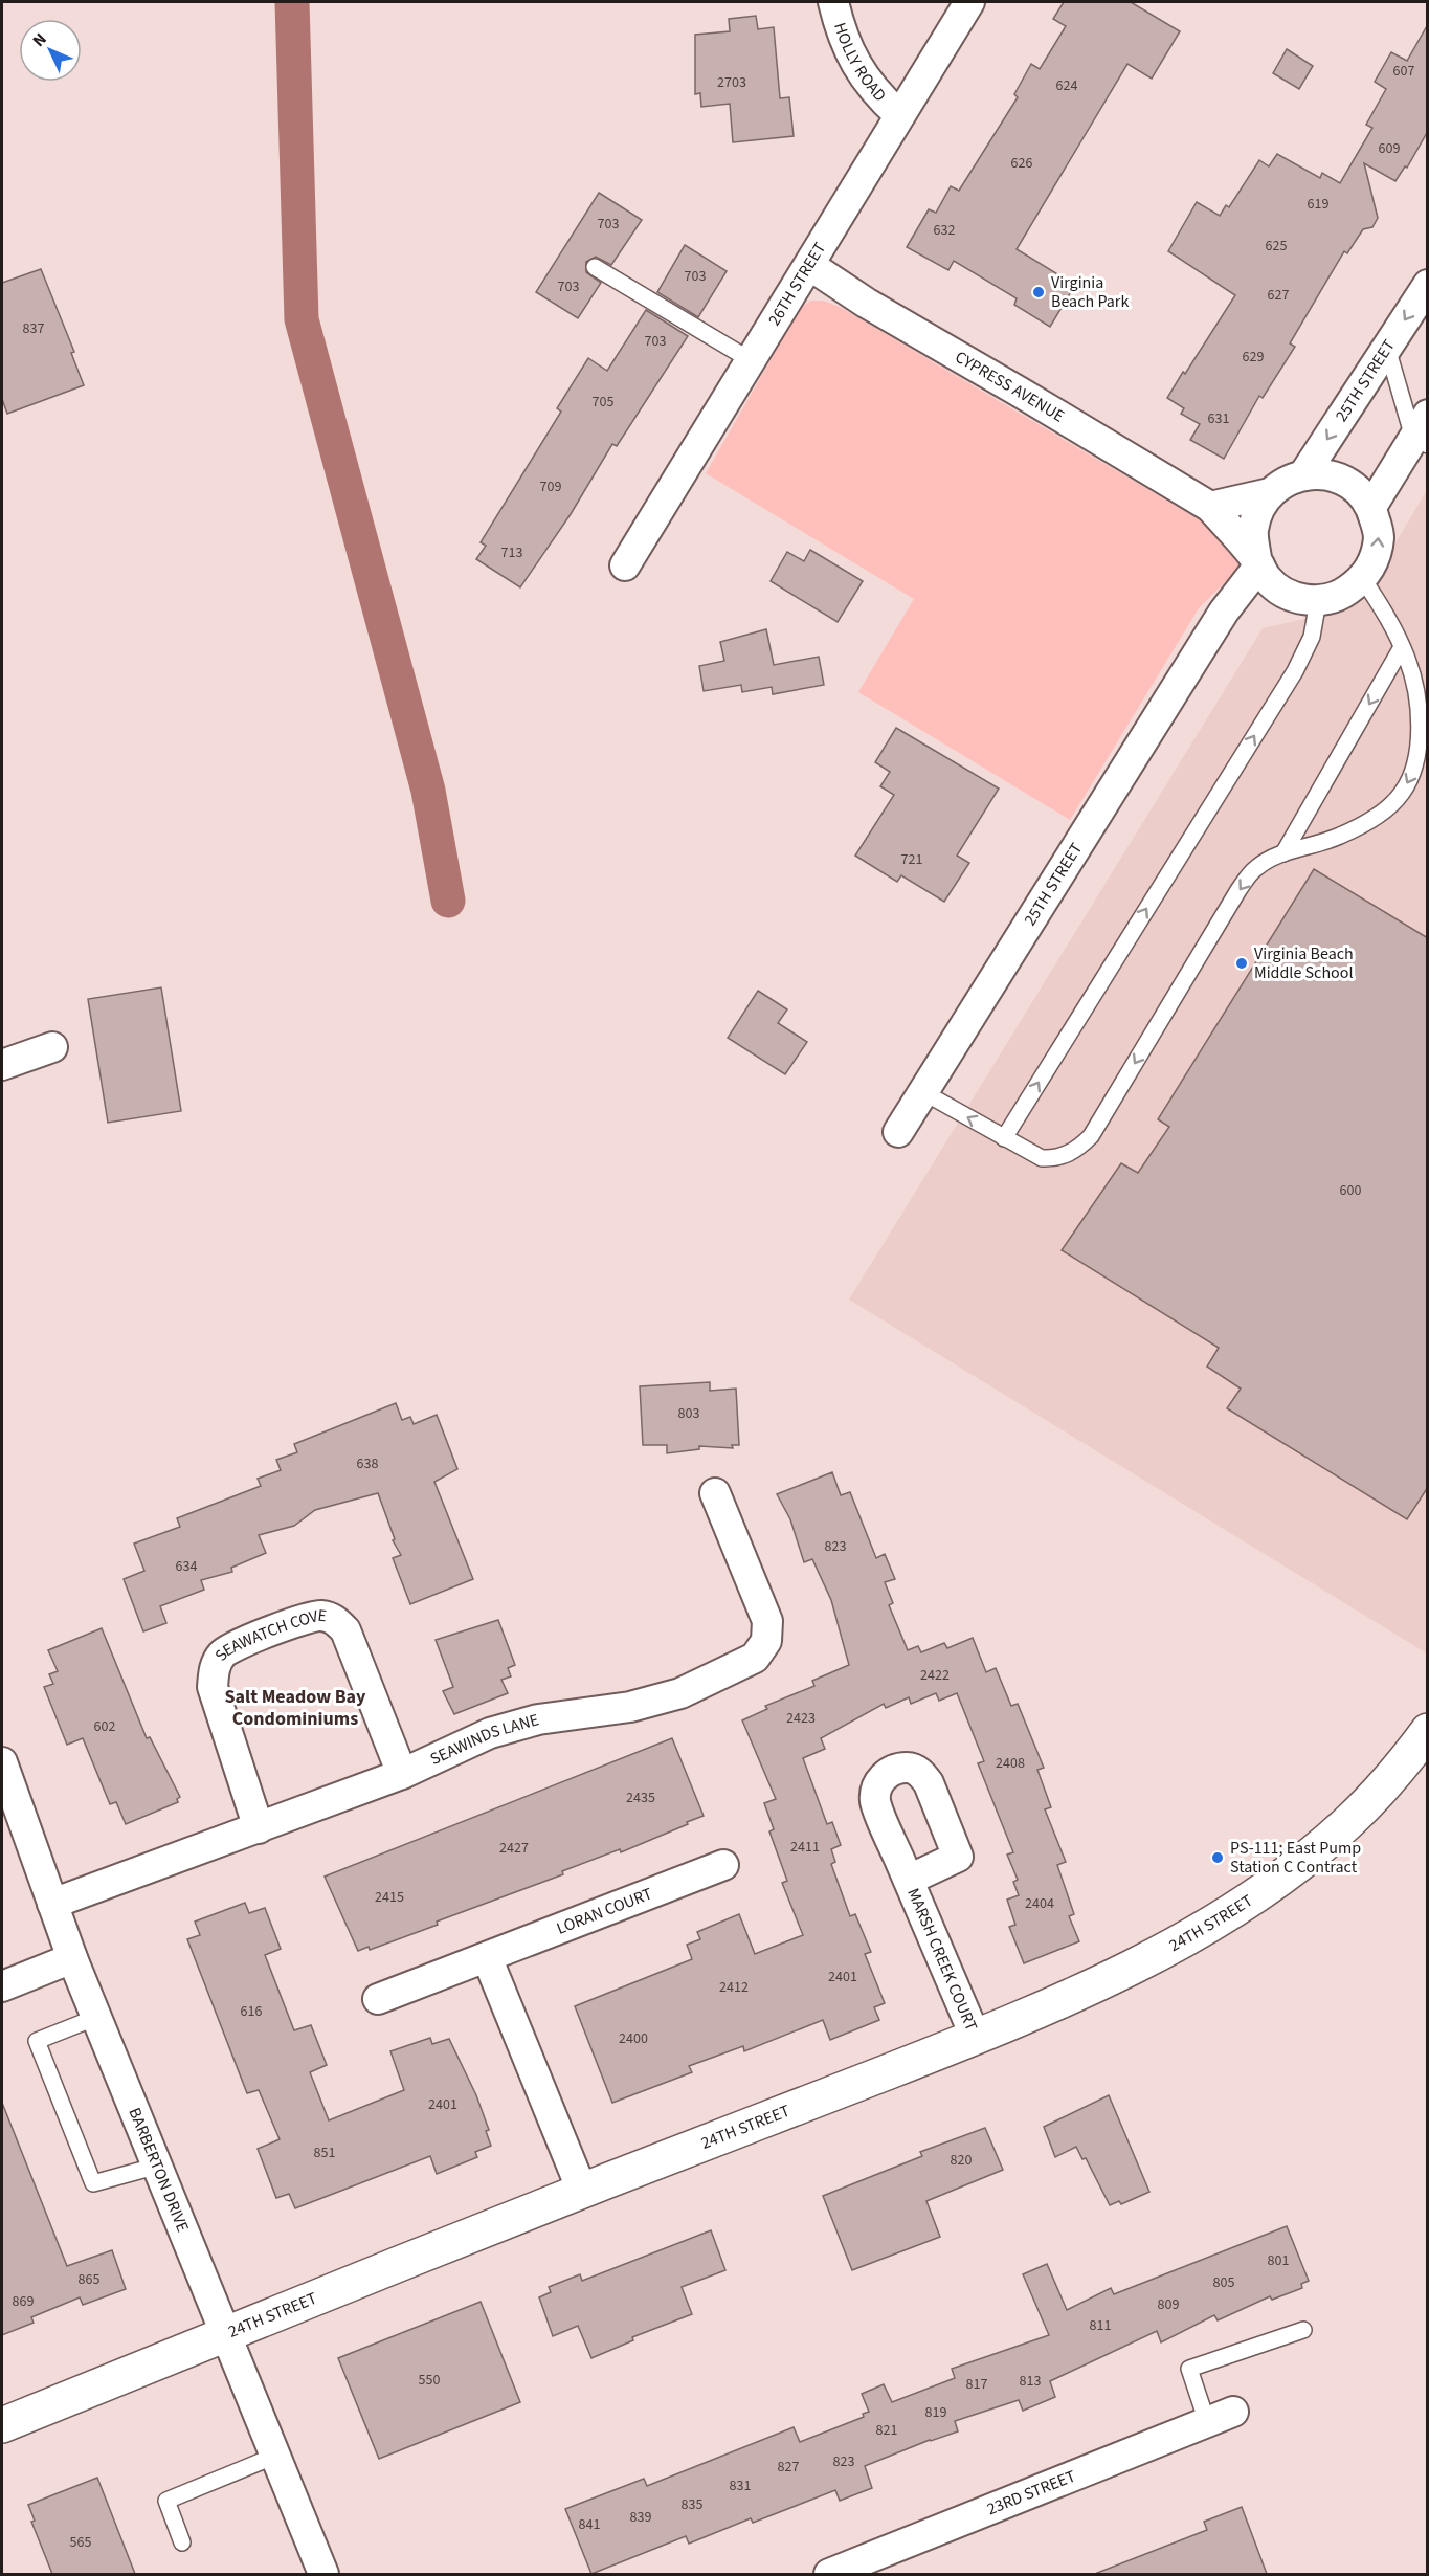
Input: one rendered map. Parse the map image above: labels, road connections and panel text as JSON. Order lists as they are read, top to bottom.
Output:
{
  "streets": {
    "street": [
      "HOLLY ROAD",
      "26TH STREET",
      "25TH STREET",
      "CYPRESS AVENUE",
      "SEAWATCH COVE",
      "SEAWINDS LANE",
      "LORAN COURT",
      "24TH STREET",
      "MARSH CREEK COURT",
      "BARBERTON DRIVE",
      "23RD STREET"
    ]
  },
  "crossings": [
    ["HOLLY ROAD", "26TH STREET"],
    ["26TH STREET", "CYPRESS AVENUE"],
    ["25TH STREET", "CYPRESS AVENUE"],
    ["SEAWATCH COVE", "SEAWINDS LANE"],
    ["SEAWINDS LANE", "BARBERTON DRIVE"],
    ["24TH STREET", "MARSH CREEK COURT"],
    ["24TH STREET", "BARBERTON DRIVE"]
  ],
  "districts": ["Salt Meadow Bay Condominiums"],
  "places": ["Virginia Beach Park", "Virginia Beach Middle School", "PS-111; East Pump Station C Contract"],
  "house_numbers": [
    "607",
    "2703",
    "624",
    "609",
    "626",
    "619",
    "703",
    "632",
    "625",
    "703",
    "703",
    "627",
    "837",
    "703",
    "629",
    "705",
    "631",
    "709",
    "713",
    "721",
    "600",
    "803",
    "638",
    "823",
    "634",
    "2422",
    "2423",
    "602",
    "2408",
    "2435",
    "2411",
    "2427",
    "2415",
    "2404",
    "2401",
    "2412",
    "616",
    "2400",
    "2401",
    "851",
    "820",
    "801",
    "865",
    "805",
    "869",
    "809",
    "811",
    "550",
    "813",
    "817",
    "819",
    "821",
    "823",
    "827",
    "831",
    "835",
    "839",
    "841",
    "565"
  ],
  "north": "top left"
}
